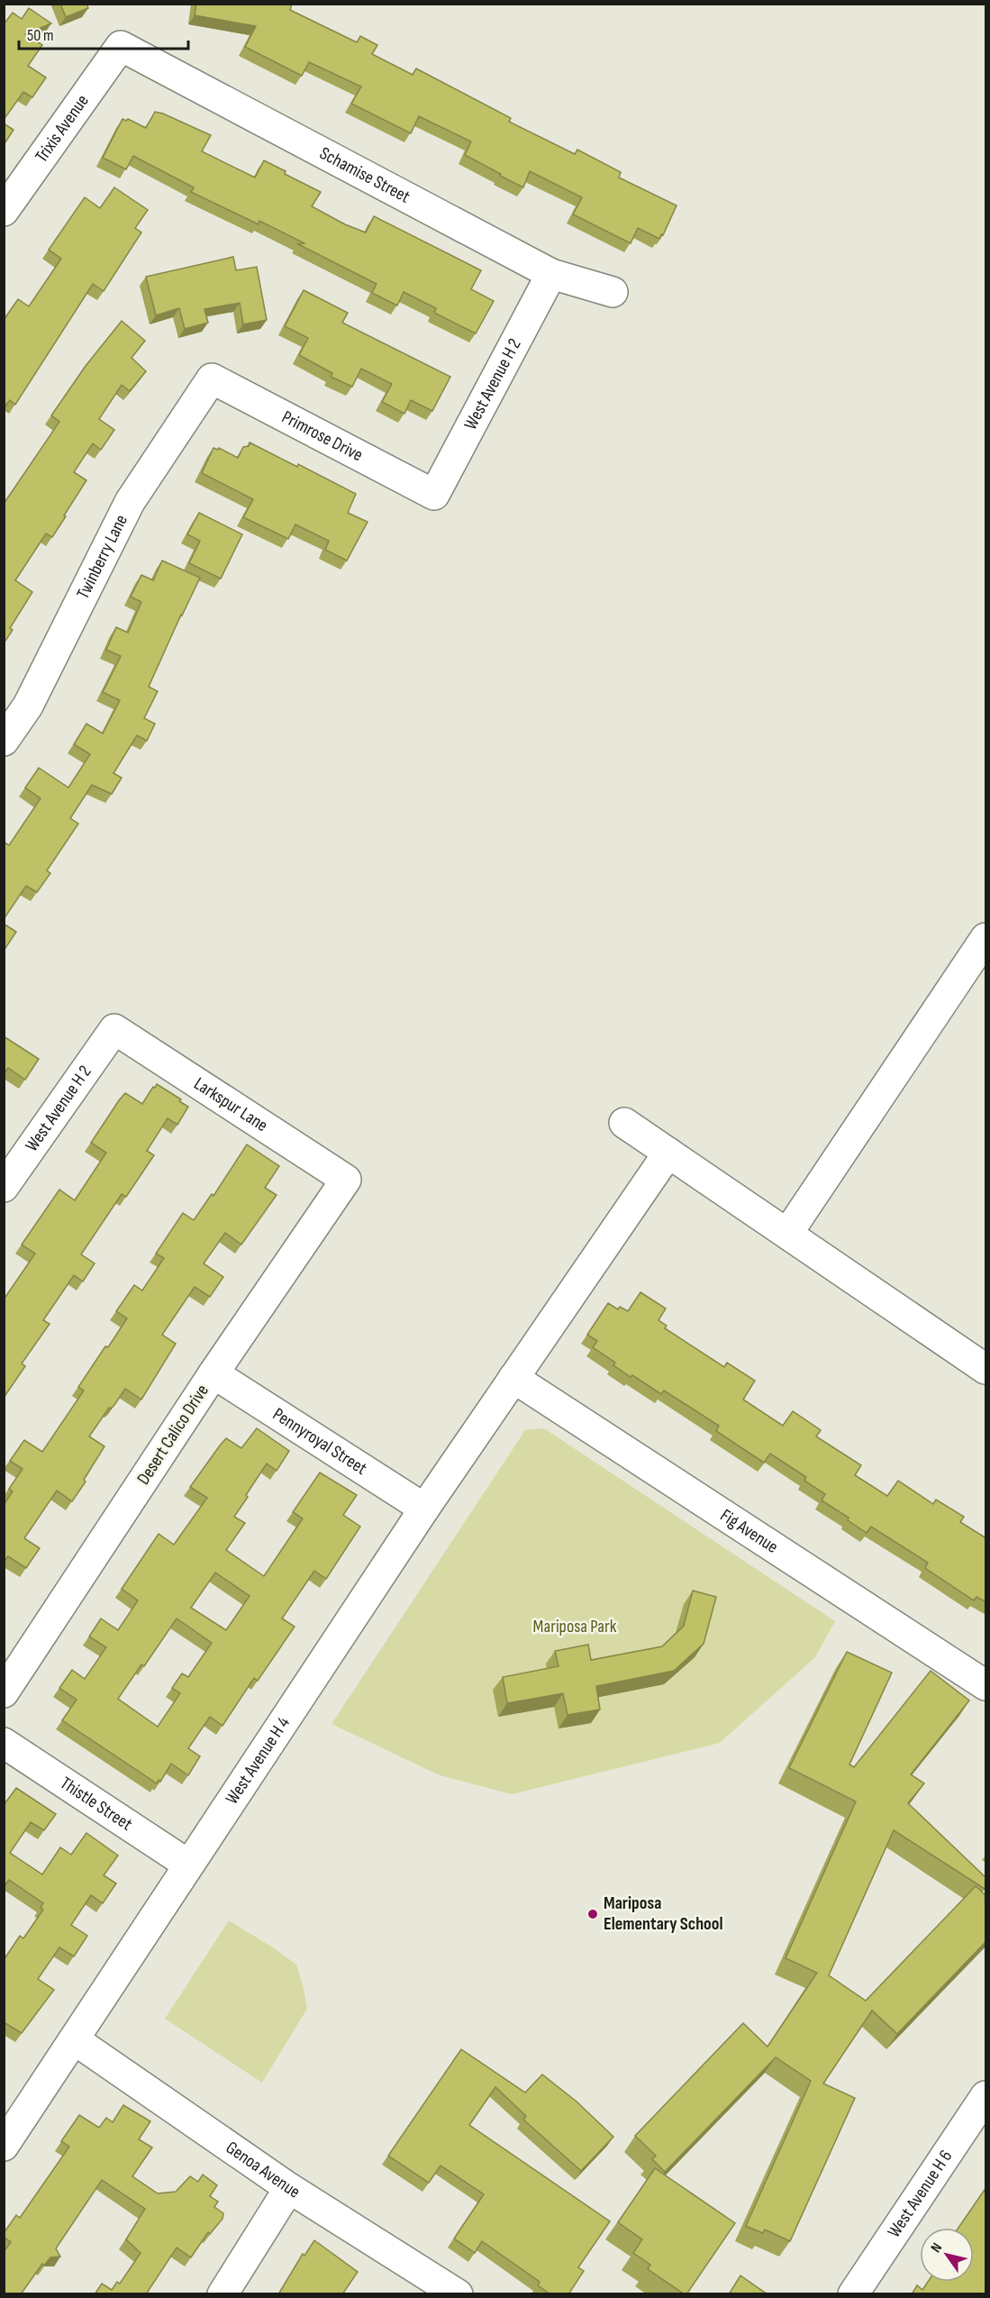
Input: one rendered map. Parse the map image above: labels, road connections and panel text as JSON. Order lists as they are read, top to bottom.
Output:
{
  "streets": {
    "street": [
      "Trixis Avenue",
      "Schamise Street",
      "West Avenue H 2",
      "Primrose Drive",
      "Twinberry Lane",
      "Larkspur Lane",
      "Desert Calico Drive",
      "Pennyroyal Street",
      "Fig Avenue",
      "West Avenue H 4",
      "Thistle Street",
      "Genoa Avenue",
      "West Avenue H 6"
    ]
  },
  "crossings": [
    ["Trixis Avenue", "Schamise Street"],
    ["Schamise Street", "West Avenue H 2"],
    ["West Avenue H 2", "Primrose Drive"],
    ["West Avenue H 2", "Larkspur Lane"],
    ["Primrose Drive", "Twinberry Lane"],
    ["Larkspur Lane", "Desert Calico Drive"],
    ["Desert Calico Drive", "Pennyroyal Street"],
    ["Pennyroyal Street", "West Avenue H 4"],
    ["Fig Avenue", "West Avenue H 4"],
    ["West Avenue H 4", "Thistle Street"],
    ["West Avenue H 4", "Genoa Avenue"]
  ],
  "parks": ["Mariposa Park"],
  "places": ["Mariposa Elementary School"],
  "scale_bar": "50 m",
  "north": "top left"
}
